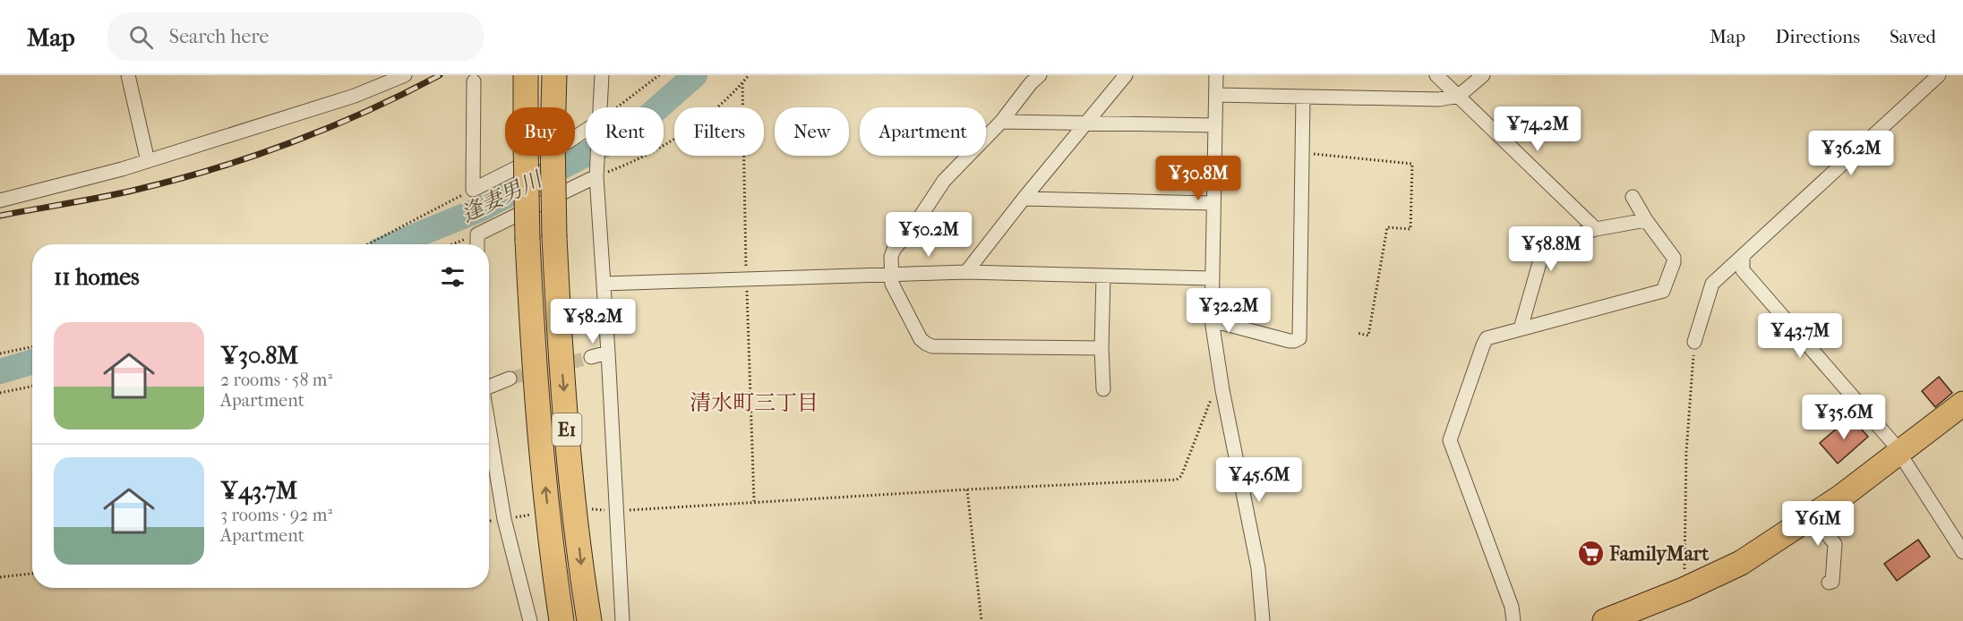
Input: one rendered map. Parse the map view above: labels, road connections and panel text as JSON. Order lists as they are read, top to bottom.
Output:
{
  "streets": {
    "highway": ["E1"]
  },
  "districts": ["清水町三丁目"],
  "water": ["逢妻男川"],
  "places": {
    "supermarket": ["FamilyMart"]
  },
  "page": {
    "header": "Map",
    "search": "Search here",
    "nav": ["Map", "Directions", "Saved"],
    "price": [
      "¥74.2M",
      "¥36.2M",
      "¥30.8M",
      "¥50.2M",
      "¥58.8M",
      "¥32.2M",
      "¥58.2M",
      "¥43.7M",
      "¥35.6M",
      "¥45.6M",
      "¥61M"
    ],
    "chip": [
      "Buy",
      "Rent",
      "Filters",
      "New",
      "Apartment"
    ],
    "heading": "11 homes",
    "list": [
      {
        "name": "¥30.8M",
        "note": "2 rooms · 58 m² · Apartment"
      },
      {
        "name": "¥43.7M",
        "note": "3 rooms · 92 m² · Apartment"
      }
    ]
  }
}
